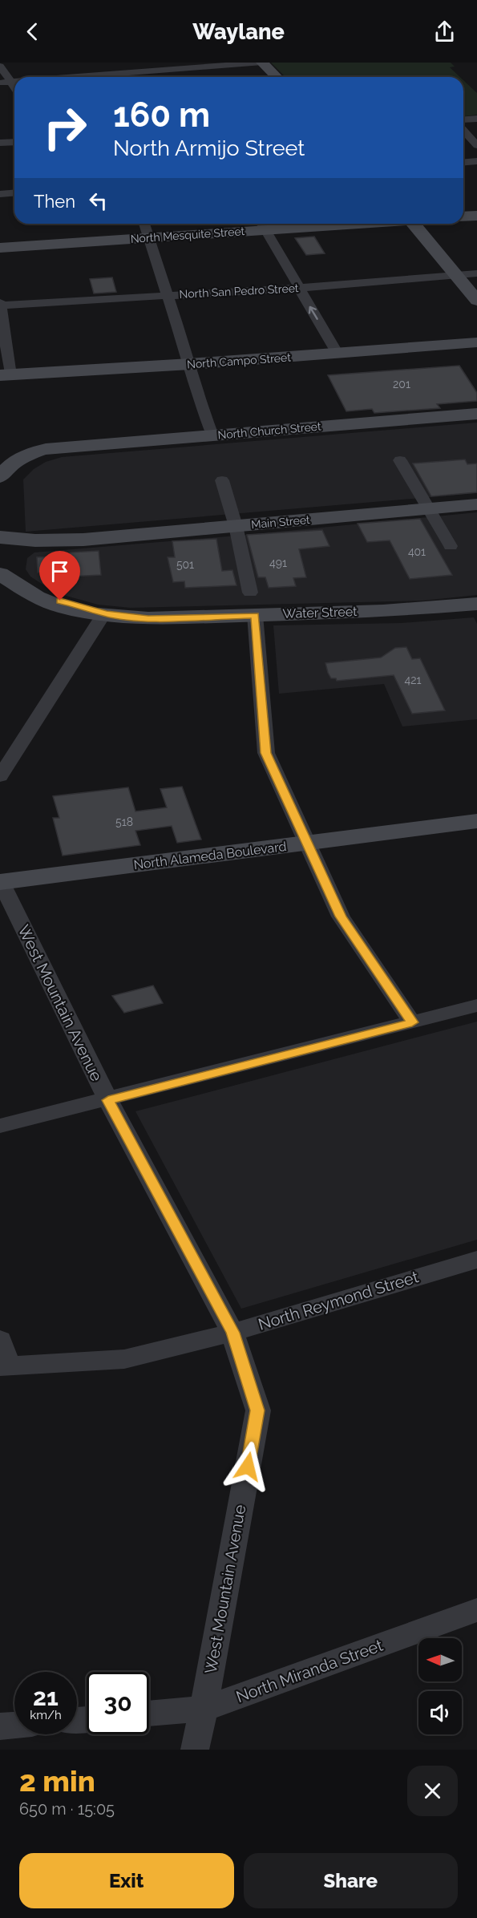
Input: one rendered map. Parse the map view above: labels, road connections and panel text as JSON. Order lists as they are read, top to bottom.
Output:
{
  "streets": {
    "street": [
      "North Mesquite Street",
      "North San Pedro Street",
      "North Campo Street",
      "North Church Street",
      "Main Street",
      "Water Street",
      "North Alameda Boulevard",
      "West Mountain Avenue",
      "North Reymond Street",
      "North Miranda Street"
    ]
  },
  "crossings": [
    ["Main Street", "Water Street"],
    ["North Alameda Boulevard", "West Mountain Avenue"],
    ["West Mountain Avenue", "North Reymond Street"],
    ["West Mountain Avenue", "North Miranda Street"]
  ],
  "house_numbers": [
    "201",
    "401",
    "491",
    "501",
    "421",
    "518"
  ],
  "north": "left",
  "page": {
    "header": "Waylane",
    "turn": ["160 m", "North Armijo Street"],
    "then": "Then",
    "speed": "21 km/h",
    "limit": "30",
    "heading": ["2 min", "650 m · 15:05"],
    "buttons": ["Exit", "Share"]
  }
}
